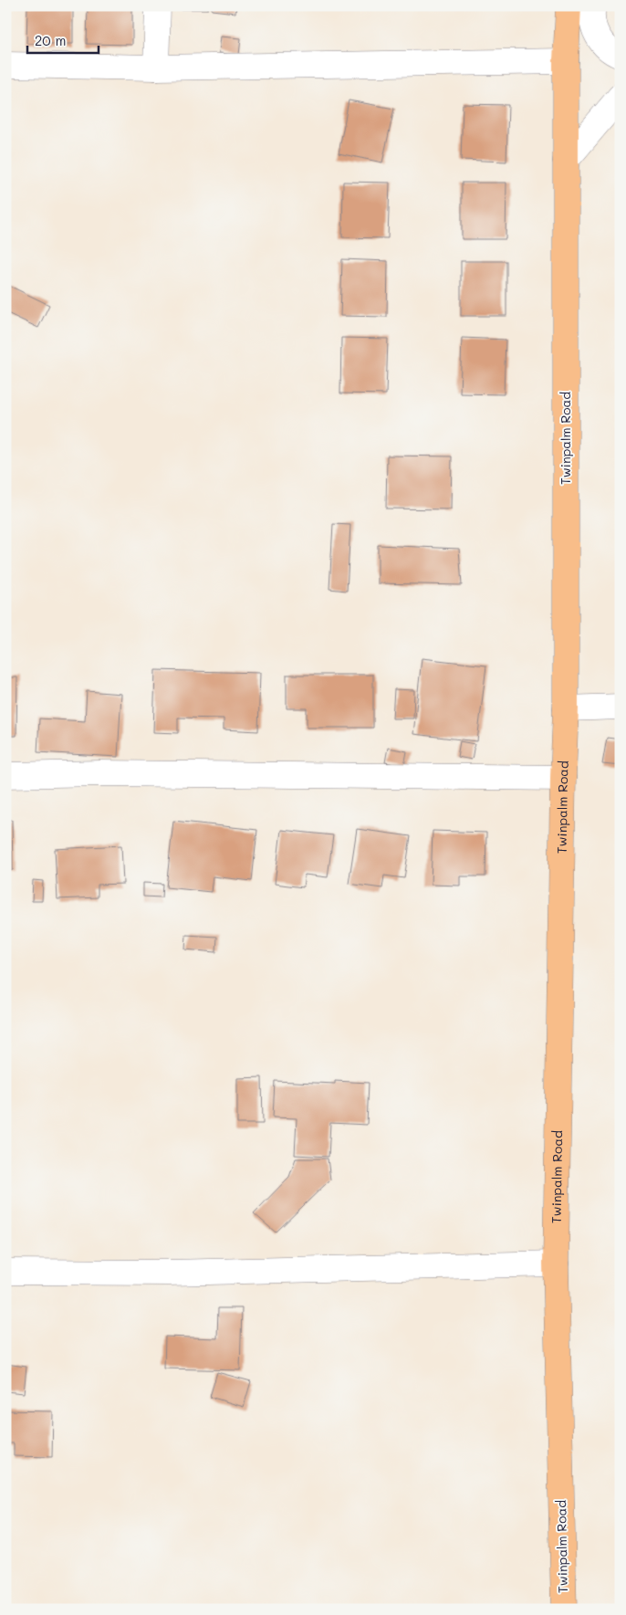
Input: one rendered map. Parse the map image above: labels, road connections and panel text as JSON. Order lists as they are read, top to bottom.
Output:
{
  "streets": {
    "main road": ["Twinpalm Road"]
  },
  "scale_bar": "20 m"
}
